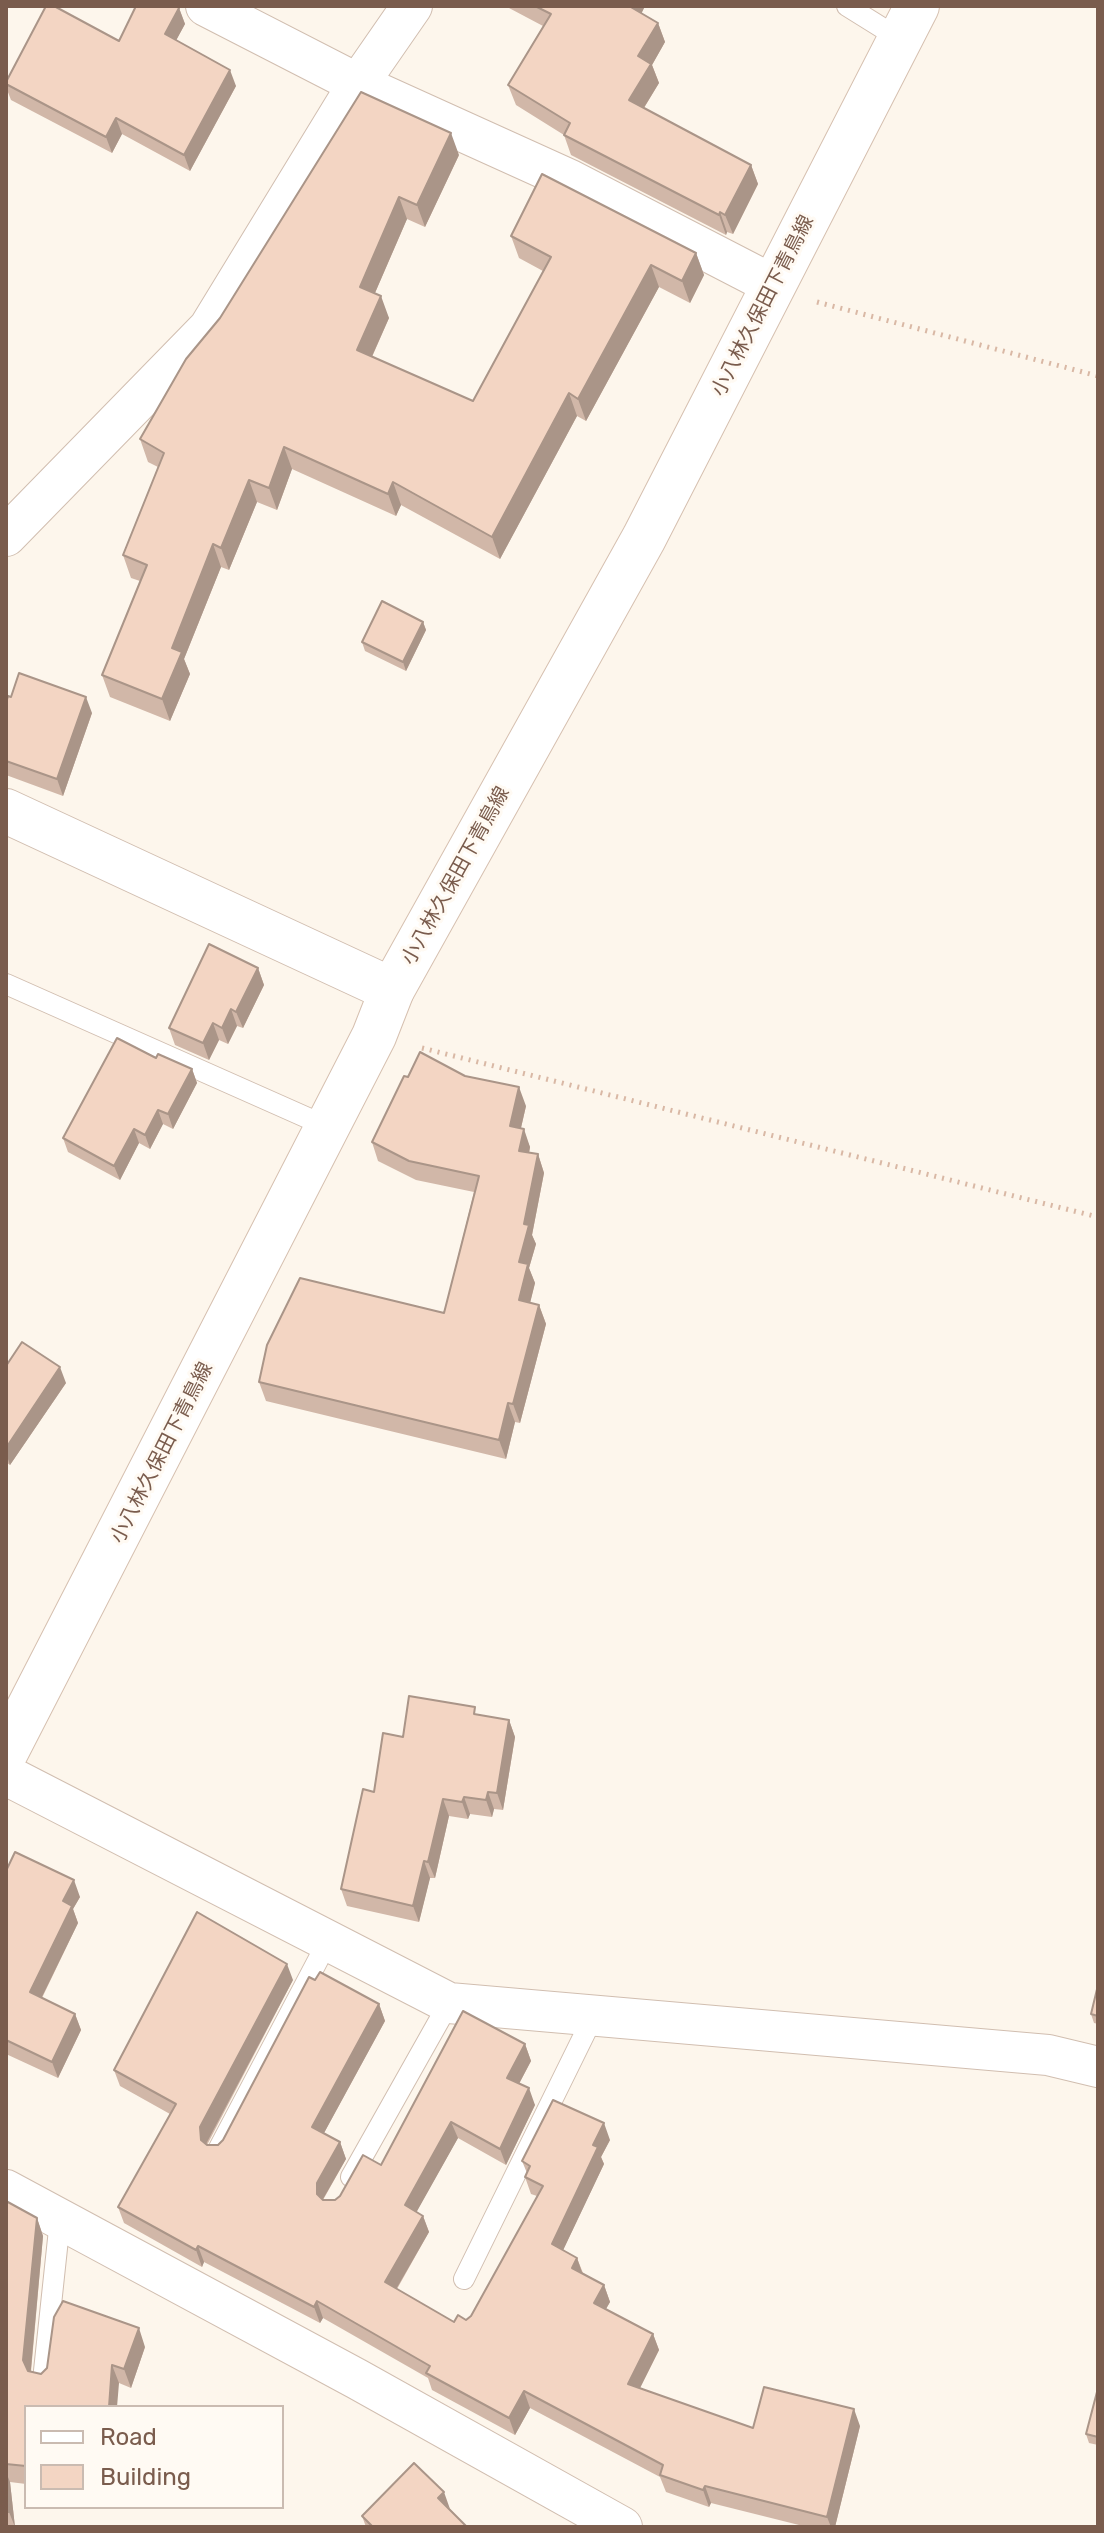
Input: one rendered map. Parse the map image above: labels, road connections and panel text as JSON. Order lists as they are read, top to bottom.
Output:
{
  "streets": {
    "main road": ["小八林久保田下青鳥線"]
  },
  "legend": ["Road", "Building"]
}
